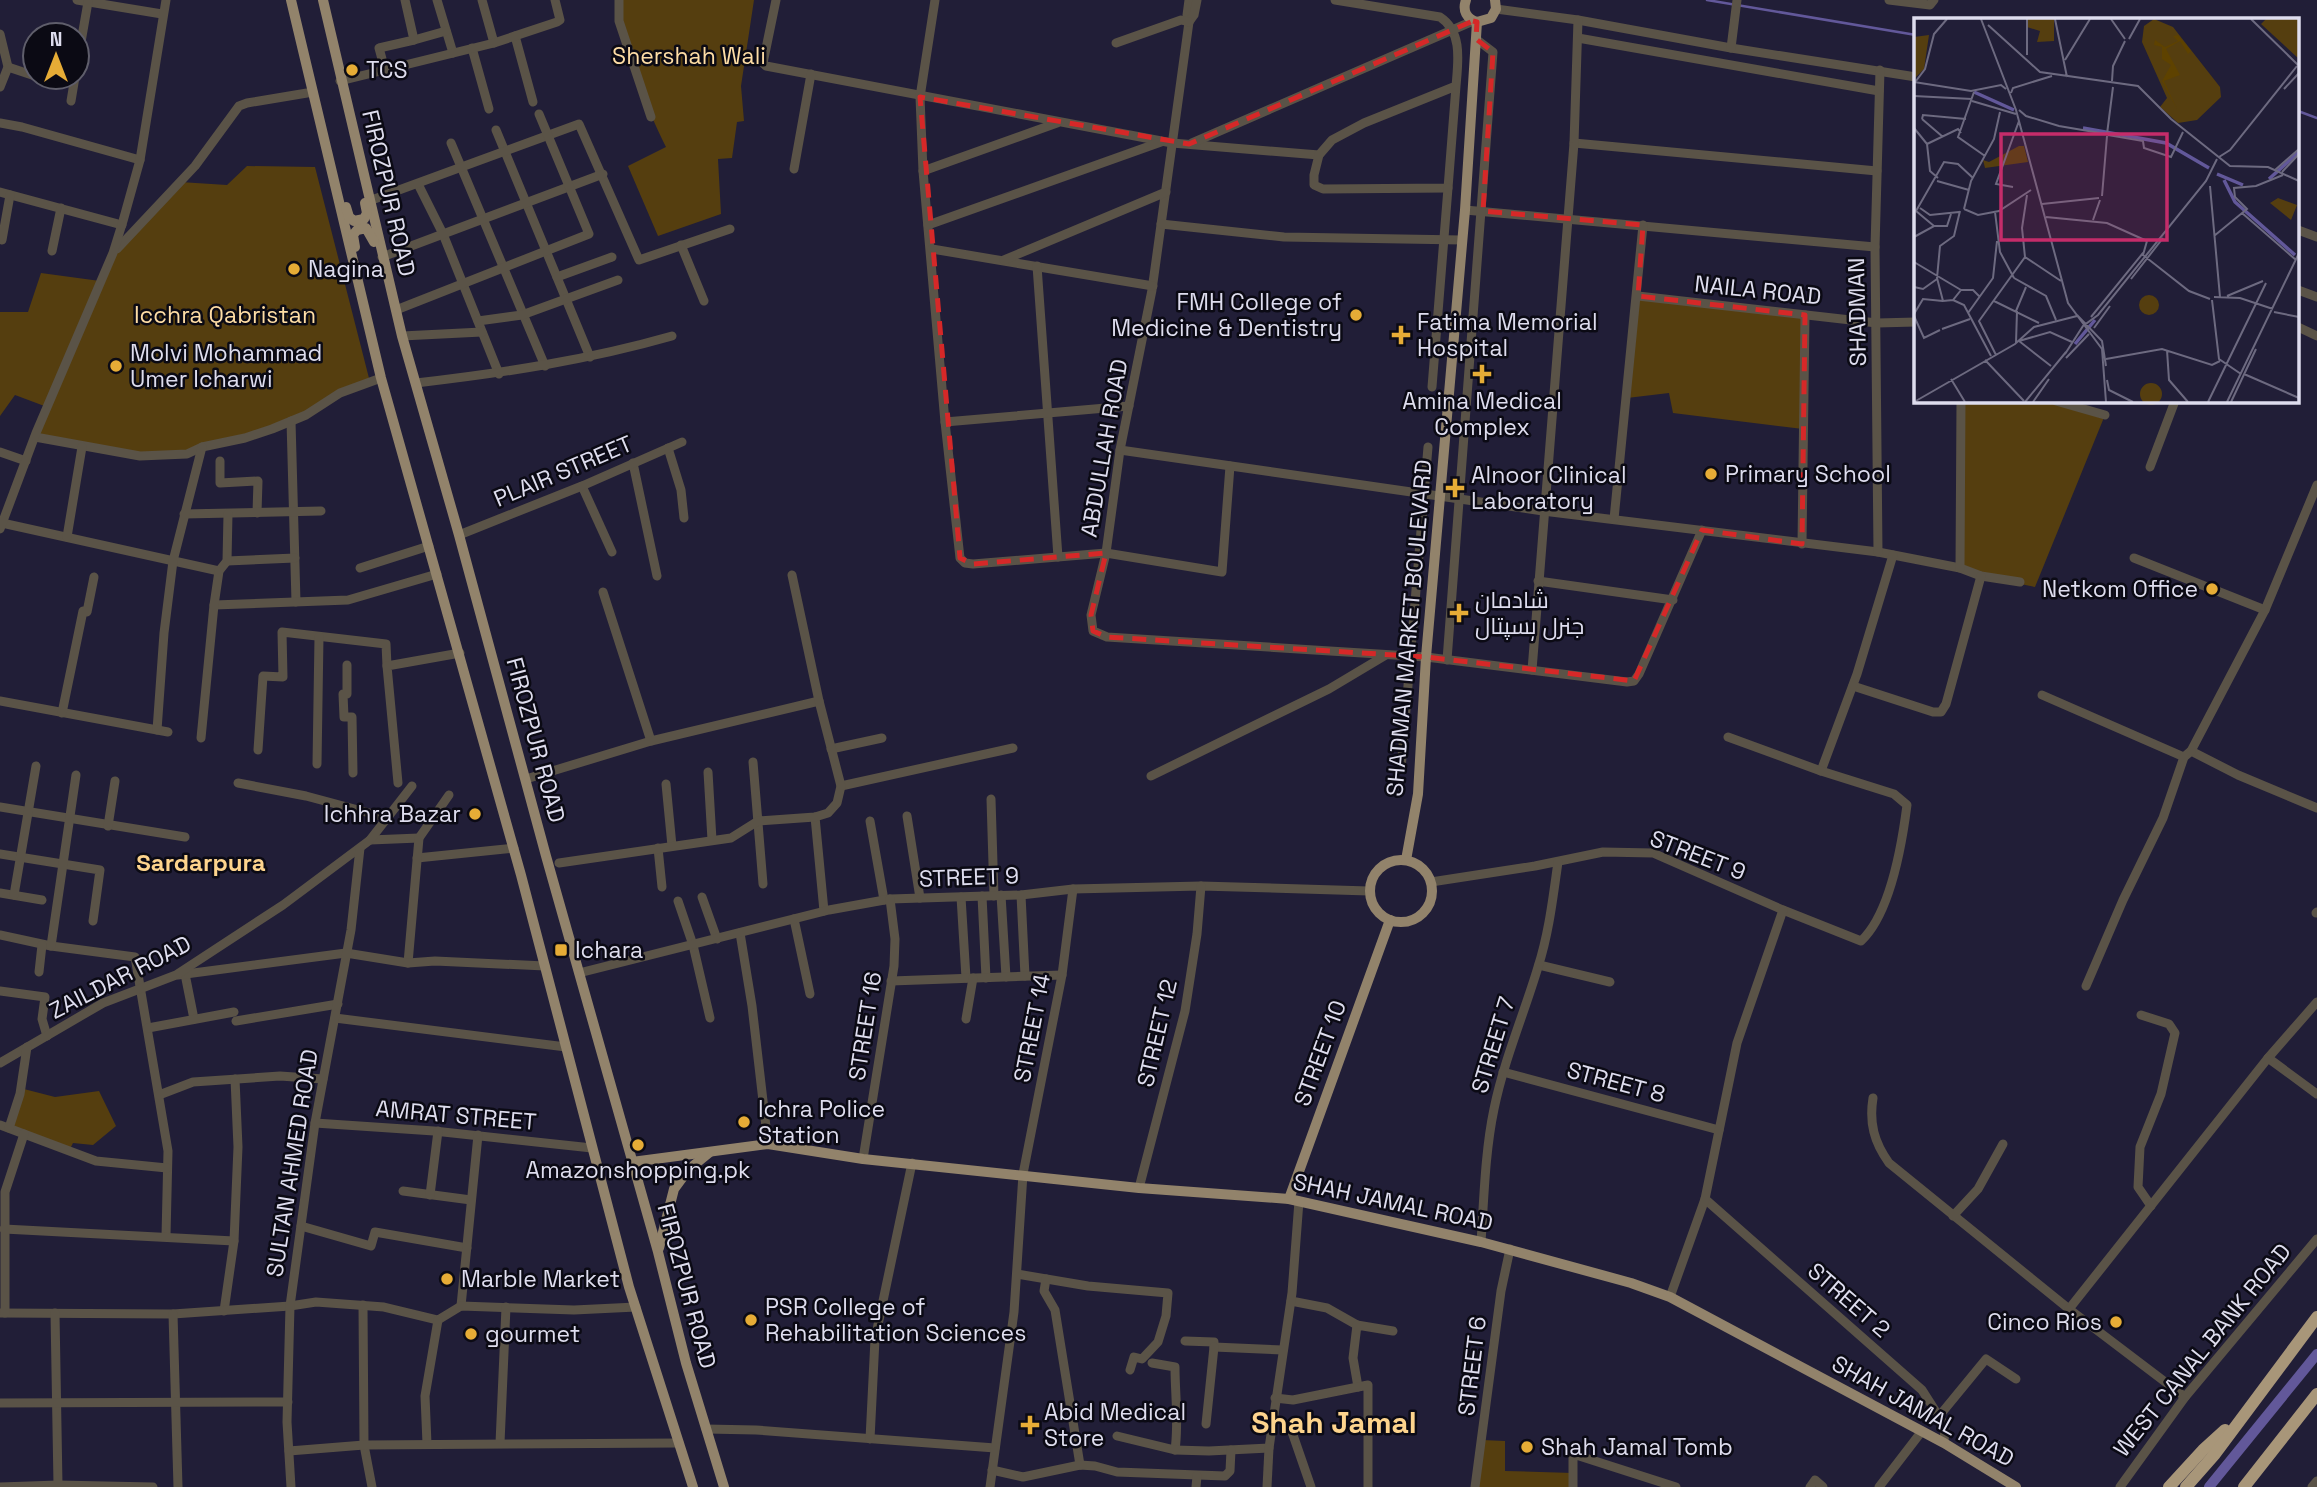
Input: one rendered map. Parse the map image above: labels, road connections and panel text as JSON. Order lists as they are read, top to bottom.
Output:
{
  "streets": {
    "main road": [
      "FIROZPUR ROAD",
      "SHADMAN MARKET BOULEVARD",
      "STREET 10",
      "SHAH JAMAL ROAD"
    ],
    "street": [
      "NAILA ROAD",
      "SHADMAN",
      "ABDULLAH ROAD",
      "PLAIR STREET",
      "STREET 9",
      "ZAILDAR ROAD",
      "STREET 16",
      "STREET 14",
      "STREET 12",
      "STREET 7",
      "STREET 8",
      "AMRAT STREET",
      "SULTAN AHMED ROAD",
      "STREET 2",
      "WEST CANAL BANK ROAD",
      "STREET 6"
    ]
  },
  "crossings": [
    ["FIROZPUR ROAD", "PLAIR STREET"],
    ["FIROZPUR ROAD", "STREET 9"],
    ["FIROZPUR ROAD", "SHAH JAMAL ROAD"],
    ["NAILA ROAD", "SHADMAN"],
    ["SHADMAN MARKET BOULEVARD", "STREET 9"],
    ["SHADMAN MARKET BOULEVARD", "STREET 10"],
    ["STREET 9", "STREET 16"],
    ["STREET 9", "STREET 14"],
    ["STREET 9", "STREET 12"],
    ["STREET 9", "STREET 7"],
    ["STREET 9", "STREET 10"],
    ["ZAILDAR ROAD", "SULTAN AHMED ROAD"],
    ["STREET 16", "SHAH JAMAL ROAD"],
    ["STREET 14", "SHAH JAMAL ROAD"],
    ["STREET 12", "SHAH JAMAL ROAD"],
    ["STREET 7", "STREET 8"],
    ["STREET 7", "SHAH JAMAL ROAD"],
    ["STREET 10", "SHAH JAMAL ROAD"],
    ["AMRAT STREET", "SULTAN AHMED ROAD"],
    ["SHAH JAMAL ROAD", "STREET 2"],
    ["SHAH JAMAL ROAD", "STREET 6"]
  ],
  "districts": ["Sardarpura", "Shah Jamal"],
  "parks": ["Shershah Wali", "Icchra Qabristan"],
  "places": {
    "other": [
      "TCS",
      "Nagina",
      "FMH College of Medicine & Dentistry",
      "Molvi Mohammad Umer Icharwi",
      "Primary School",
      "Netkom Office",
      "Ichhra Bazar",
      "Ichra Police Station",
      "Amazonshopping.pk",
      "Marble Market",
      "PSR College of Rehabilitation Sciences",
      "Cinco Rios",
      "gourmet",
      "Shah Jamal Tomb"
    ],
    "health": [
      "Fatima Memorial Hospital",
      "Amina Medical Complex",
      "Alnoor Clinical Laboratory",
      "شادمان جنرل ہسپتال",
      "Abid Medical Store"
    ],
    "transit": ["Ichara"]
  },
  "north": "top"
}
